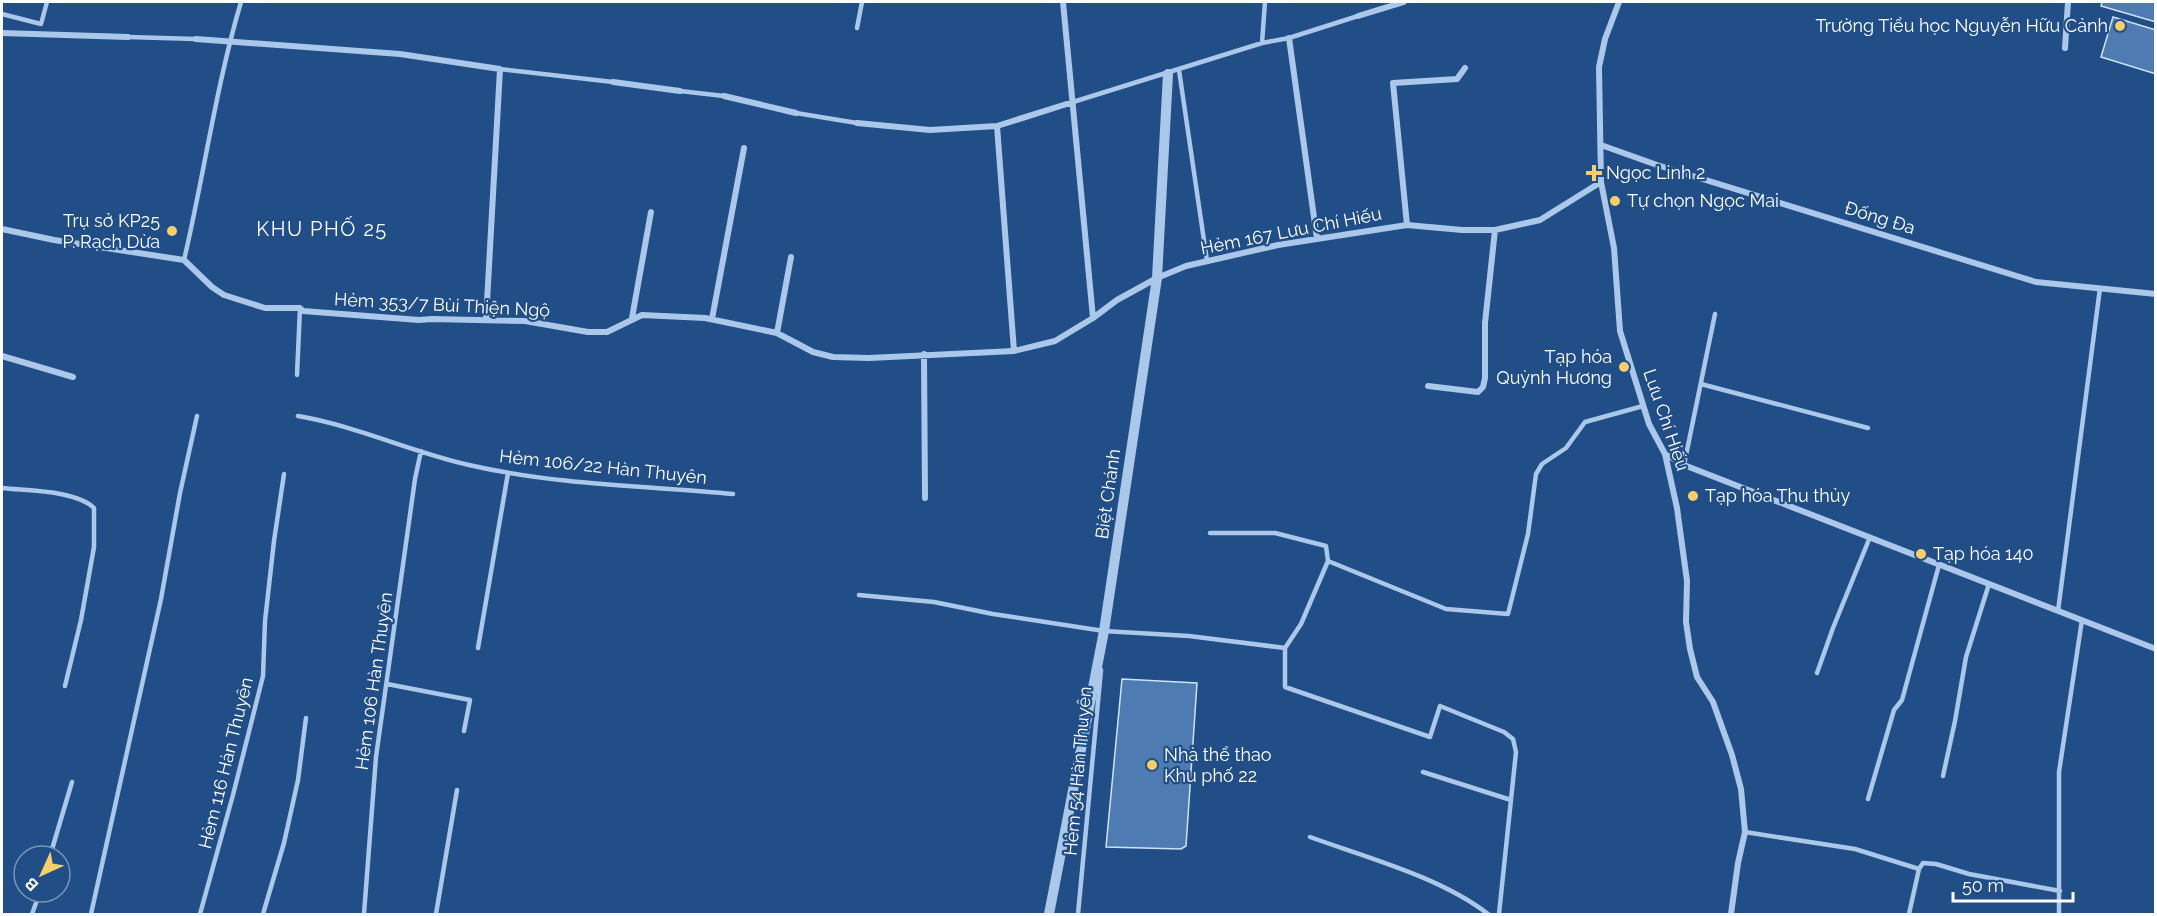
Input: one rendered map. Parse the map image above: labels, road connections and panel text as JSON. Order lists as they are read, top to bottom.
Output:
{
  "streets": {
    "street": [
      "Đống Đa",
      "Hẻm 167 Lưu Chí Hiếu",
      "Hẻm 353/7 Bùi Thiện Ngộ",
      "Lưu Chí Hiếu",
      "Biệt Chánh"
    ],
    "lane": [
      "Hẻm 106/22 Hàn Thuyên",
      "Hẻm 106 Hàn Thuyên",
      "Hẻm 116 Hàn Thuyên",
      "Hẻm 54 Hàn Thuyên"
    ]
  },
  "crossings": [
    ["Đống Đa", "Lưu Chí Hiếu"],
    ["Hẻm 167 Lưu Chí Hiếu", "Hẻm 353/7 Bùi Thiện Ngộ"],
    ["Hẻm 167 Lưu Chí Hiếu", "Lưu Chí Hiếu"],
    ["Hẻm 167 Lưu Chí Hiếu", "Biệt Chánh"],
    ["Hẻm 106/22 Hàn Thuyên", "Hẻm 106 Hàn Thuyên"],
    ["Biệt Chánh", "Hẻm 54 Hàn Thuyên"]
  ],
  "districts": ["KHU PHỐ 25"],
  "places": {
    "other": [
      "Trường Tiểu học Nguyễn Hữu Cảnh",
      "Tự chọn Ngọc Mai",
      "Trụ sở KP25 P. Rạch Dừa",
      "Tạp hóa Quỳnh Hương",
      "Tạp hóa Thu thủy",
      "Tạp hóa 140",
      "Nhà thể thao Khu phố 22"
    ],
    "health": ["Ngọc Linh 2"]
  },
  "scale_bar": "50 m",
  "north": "bottom left"
}
